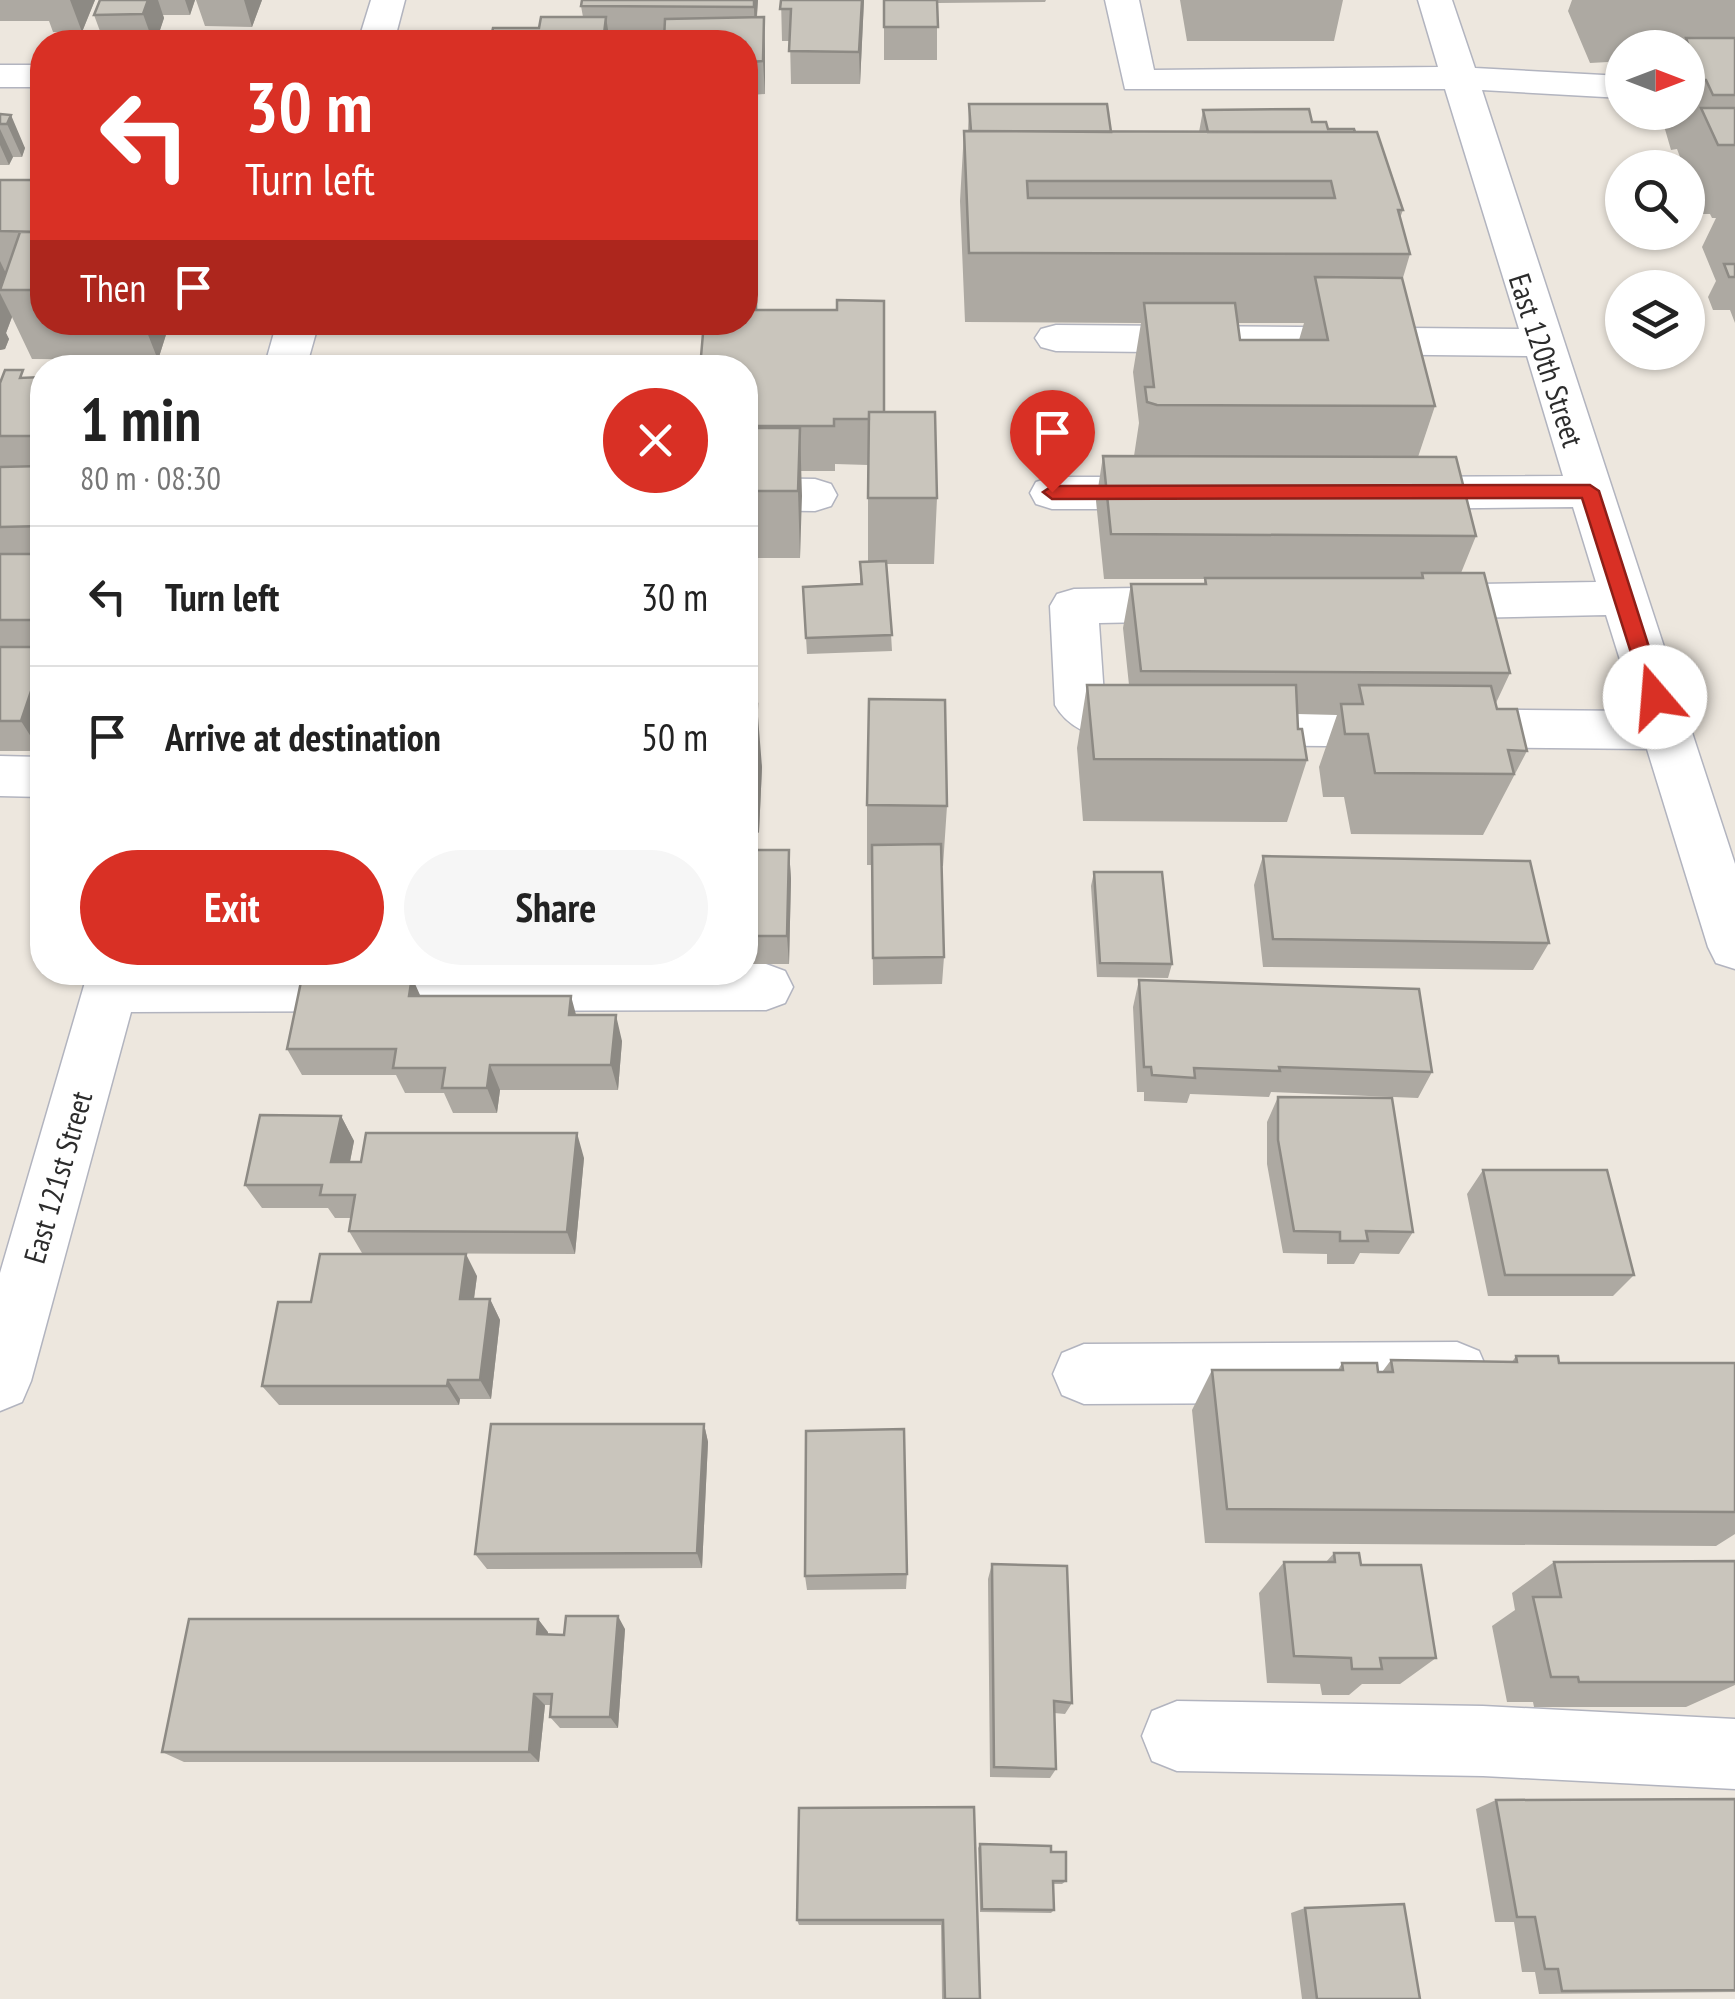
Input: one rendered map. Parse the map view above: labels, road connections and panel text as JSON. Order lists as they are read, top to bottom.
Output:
{
  "streets": {
    "street": ["East 120th Street", "East 121st Street"]
  },
  "north": "right",
  "page": {
    "turn": ["30 m", "Turn left"],
    "then": "Then",
    "heading": ["1 min", "80 m · 08:30"],
    "list": [
      {
        "name": "Turn left",
        "value": "30 m"
      },
      {
        "name": "Arrive at destination",
        "value": "50 m"
      }
    ],
    "buttons": ["Exit", "Share"]
  }
}
